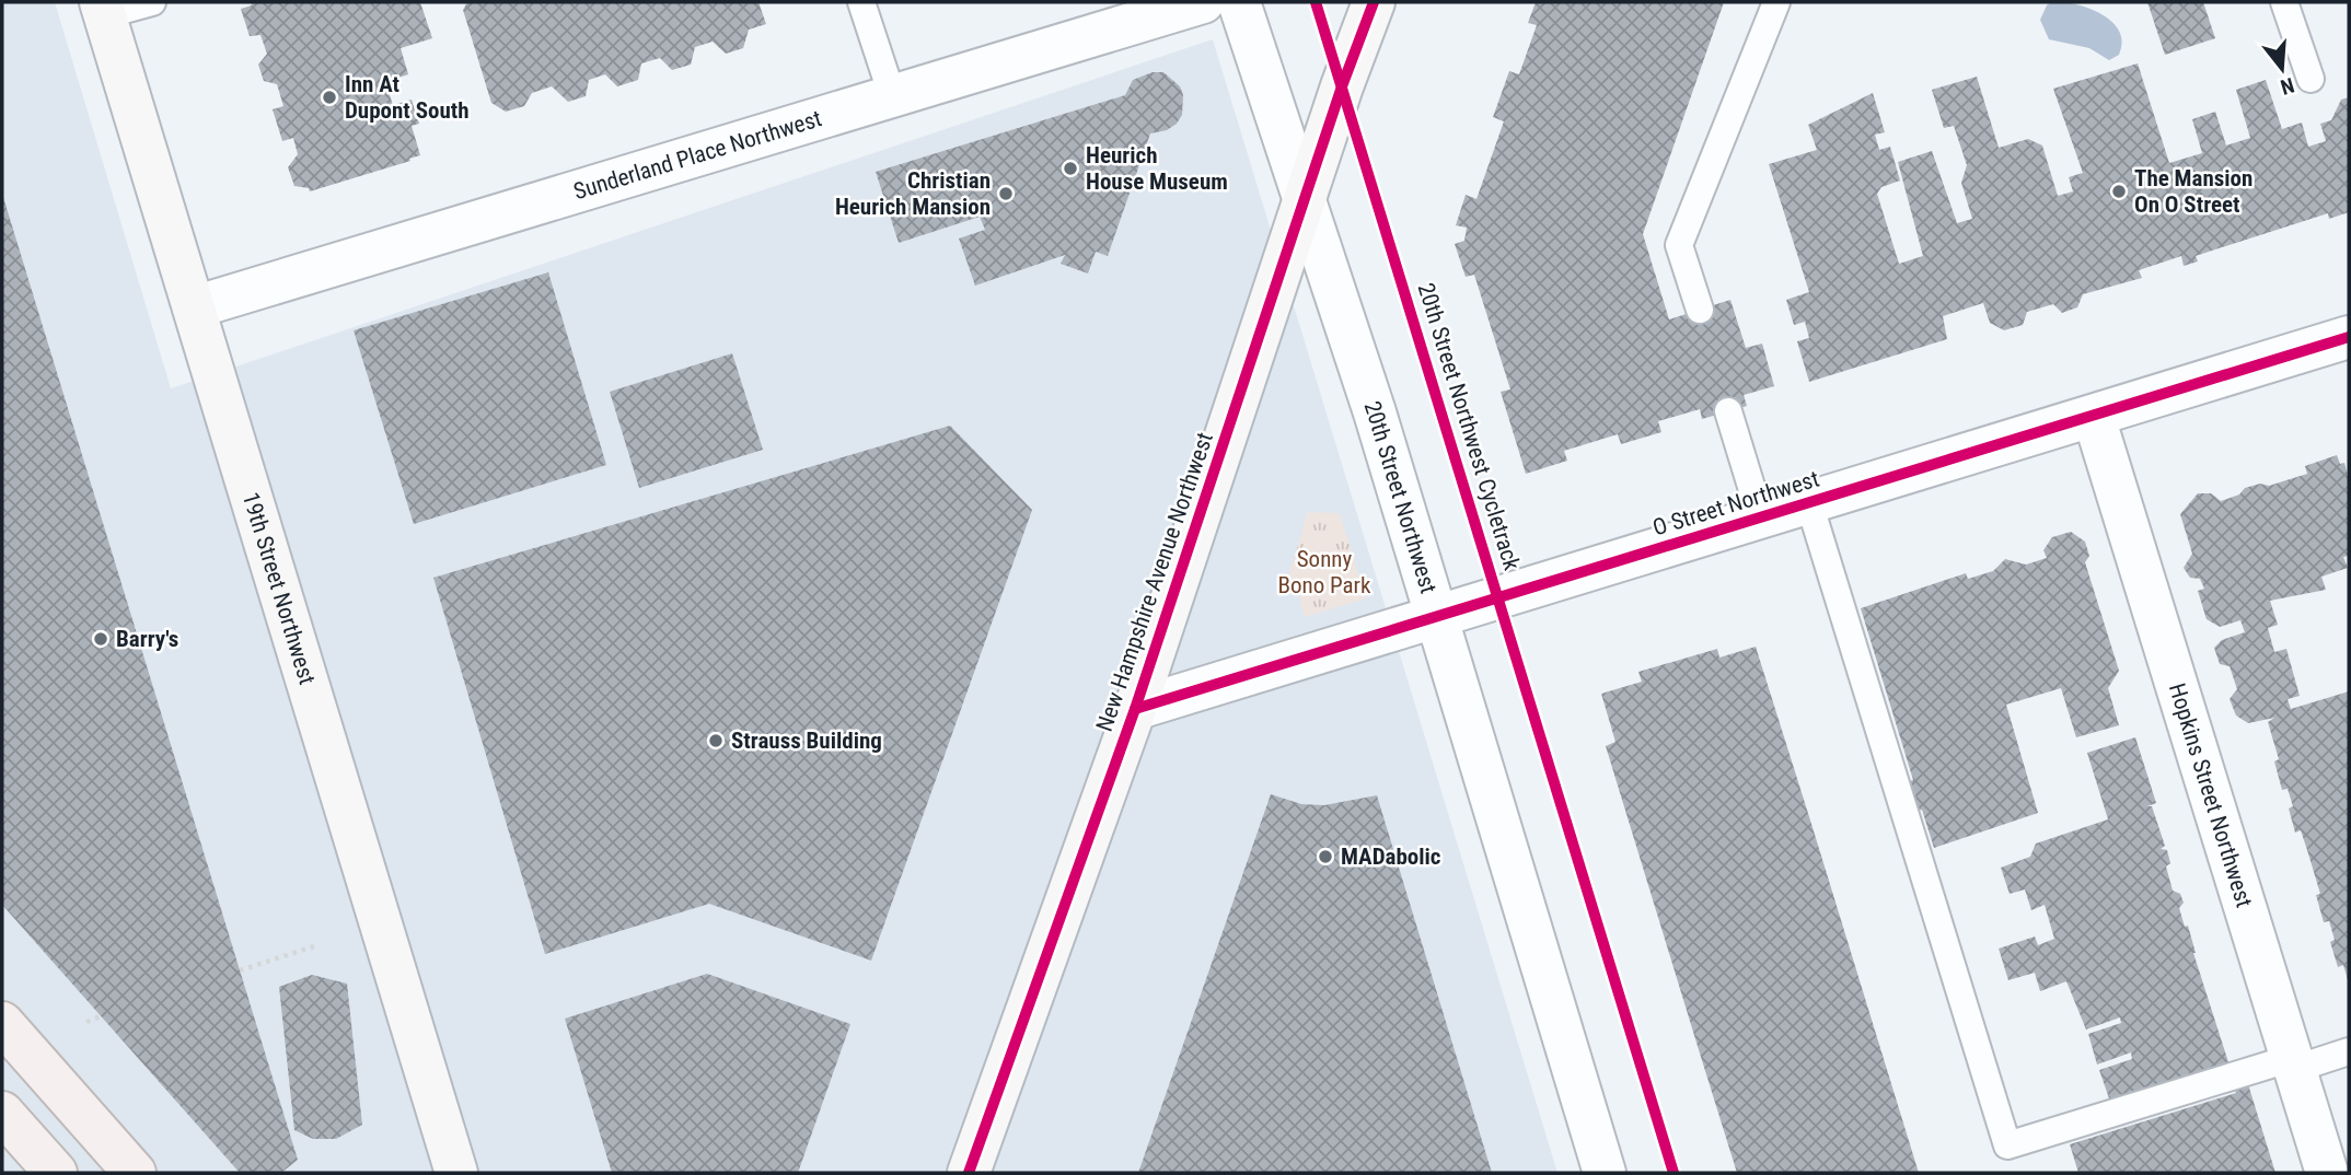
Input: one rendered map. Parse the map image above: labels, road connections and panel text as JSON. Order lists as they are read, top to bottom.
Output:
{
  "streets": {
    "main road": ["New Hampshire Avenue Northwest", "19th Street Northwest"],
    "street": [
      "Sunderland Place Northwest",
      "20th Street Northwest",
      "O Street Northwest",
      "Hopkins Street Northwest"
    ],
    "cycle path": ["20th Street Northwest Cycletrack"]
  },
  "crossings": [
    ["Sunderland Place Northwest", "19th Street Northwest"],
    ["20th Street Northwest", "O Street Northwest"],
    ["20th Street Northwest", "New Hampshire Avenue Northwest"],
    ["O Street Northwest", "New Hampshire Avenue Northwest"],
    ["O Street Northwest", "Hopkins Street Northwest"]
  ],
  "parks": ["Sonny Bono Park"],
  "places": [
    "Inn At Dupont South",
    "Heurich House Museum",
    "The Mansion On O Street",
    "Christian Heurich Mansion",
    "Barry's",
    "Strauss Building",
    "MADabolic"
  ],
  "north": "bottom"
}
